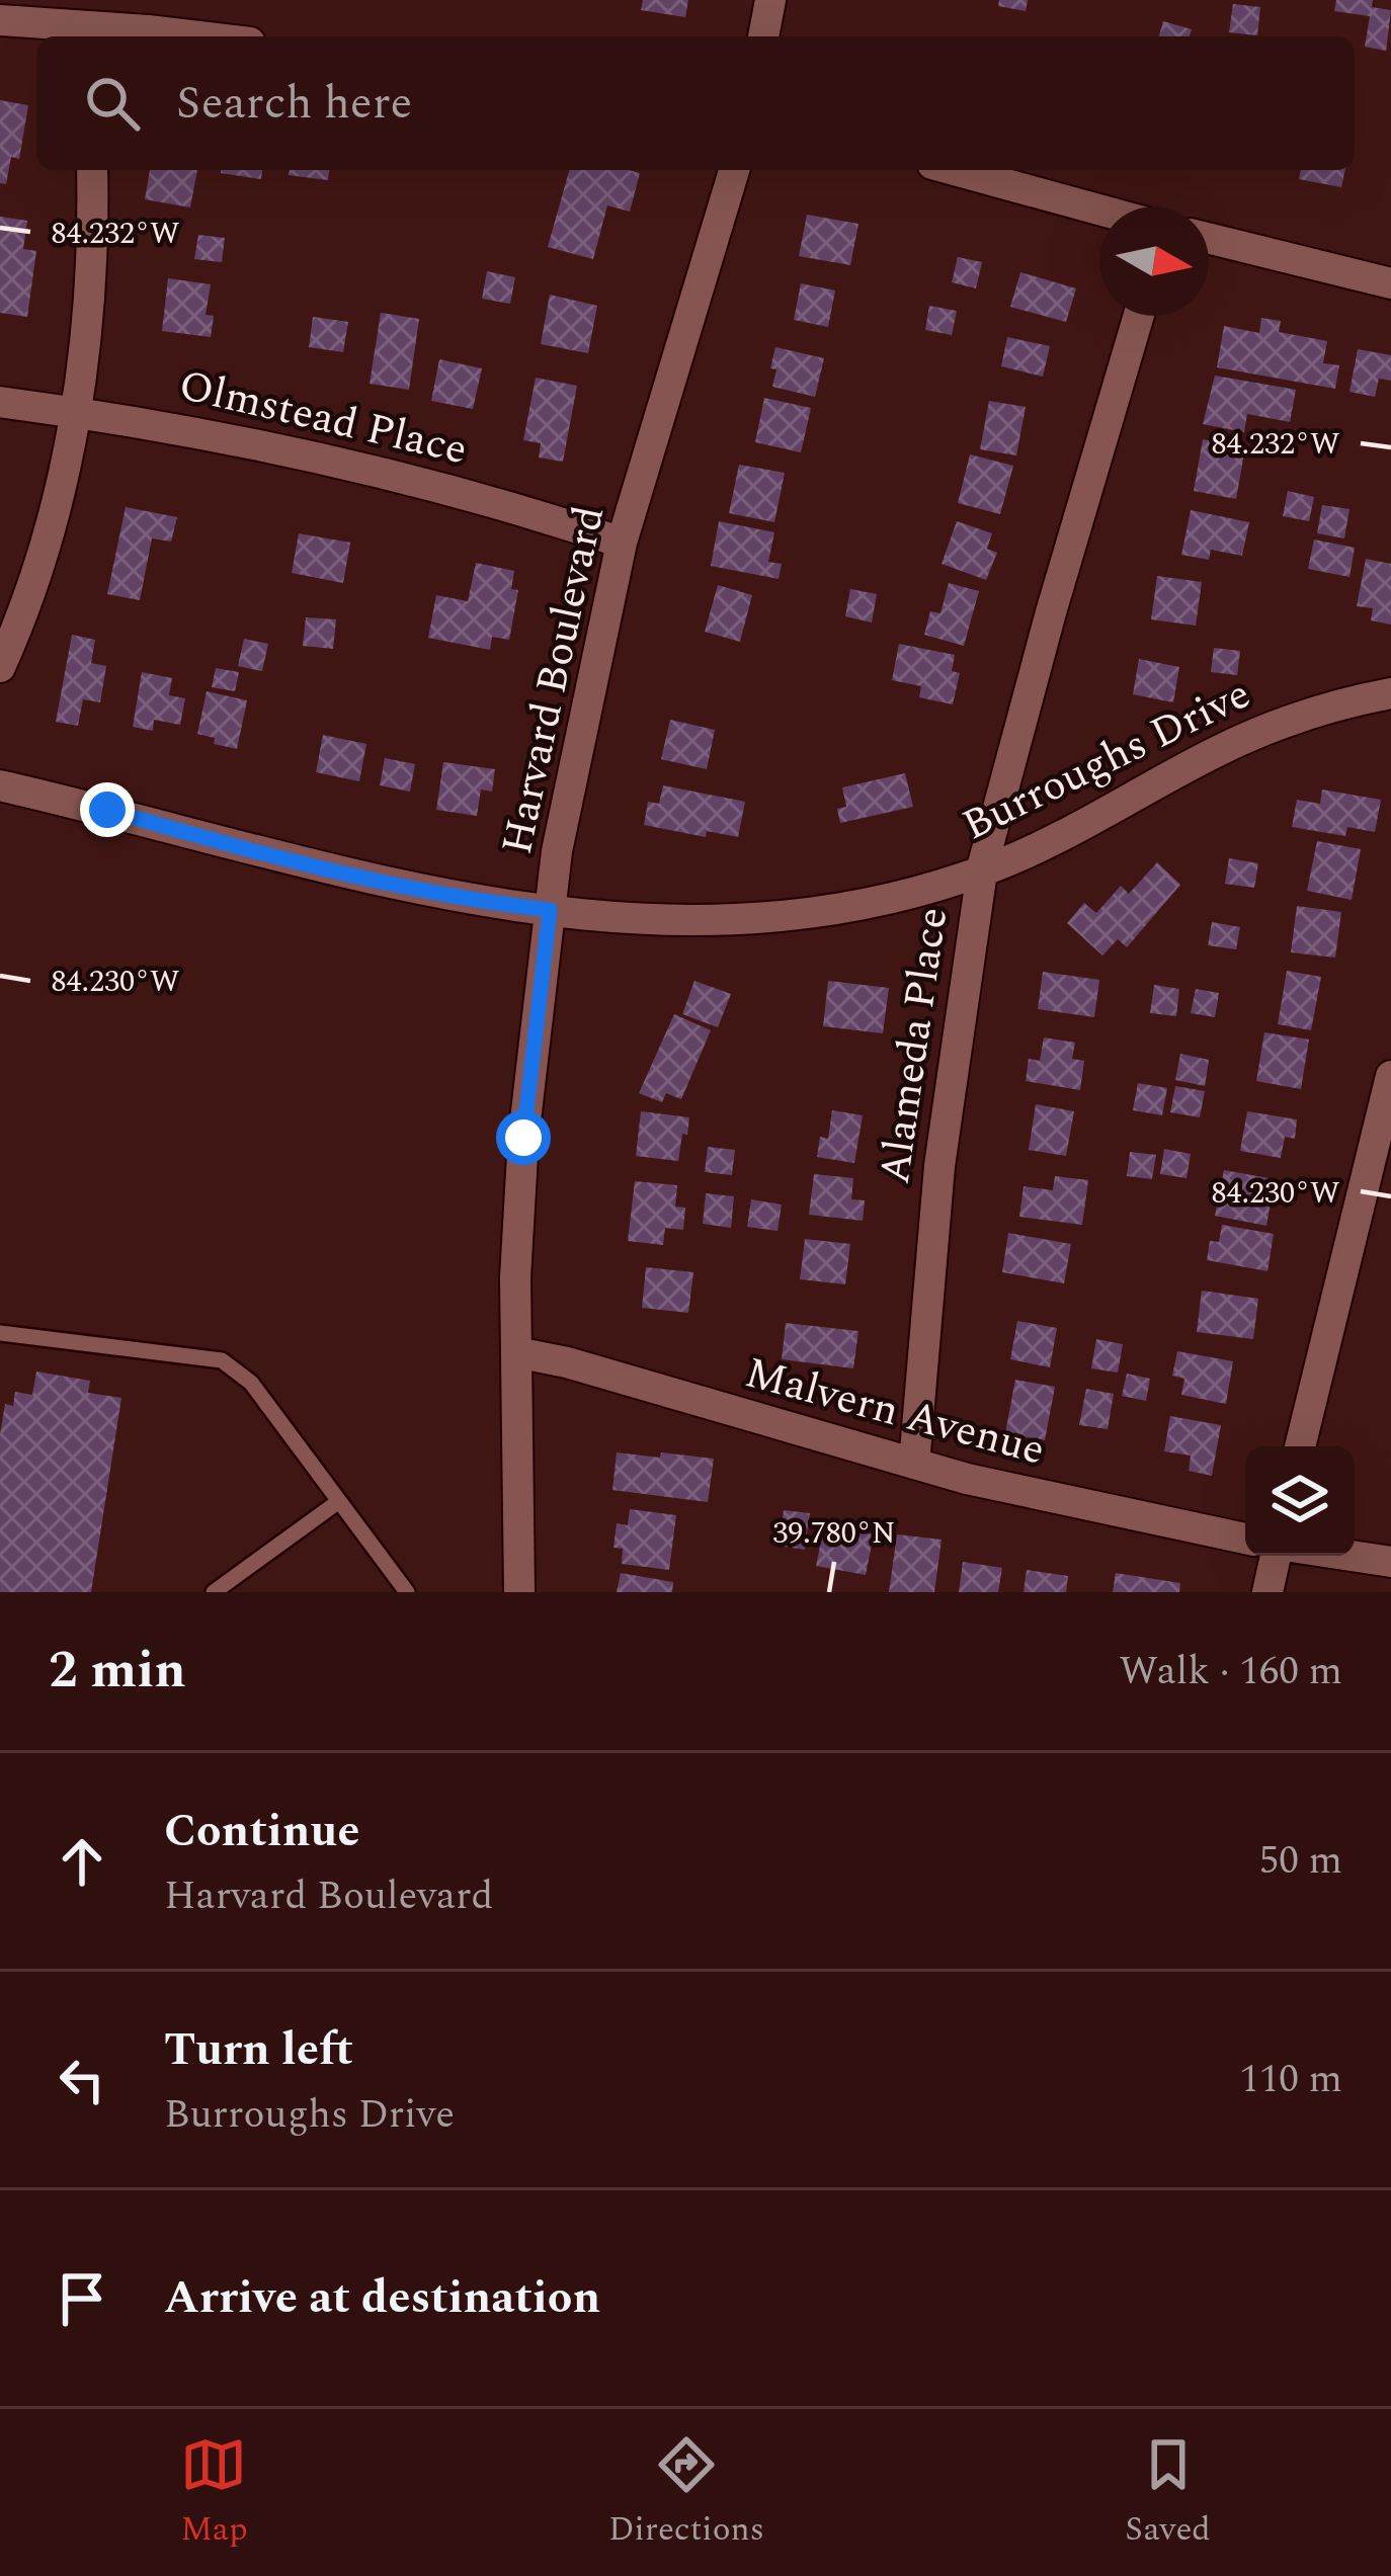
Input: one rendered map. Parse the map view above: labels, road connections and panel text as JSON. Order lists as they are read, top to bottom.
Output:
{
  "streets": {
    "street": [
      "Olmstead Place",
      "Harvard Boulevard",
      "Burroughs Drive",
      "Alameda Place",
      "Malvern Avenue"
    ]
  },
  "crossings": [
    ["Olmstead Place", "Harvard Boulevard"],
    ["Harvard Boulevard", "Burroughs Drive"],
    ["Harvard Boulevard", "Malvern Avenue"],
    ["Burroughs Drive", "Alameda Place"],
    ["Alameda Place", "Malvern Avenue"]
  ],
  "north": "right",
  "page": {
    "search": "Search here",
    "heading": ["2 min", "Walk · 160 m"],
    "list": [
      ["Continue", "Harvard Boulevard", "50 m"],
      ["Turn left", "Burroughs Drive", "110 m"],
      "Arrive at destination"
    ],
    "nav": ["Map", "Directions", "Saved"]
  },
  "coordinates": ["84.232°W", "84.230°W", "39.780°N"]
}
